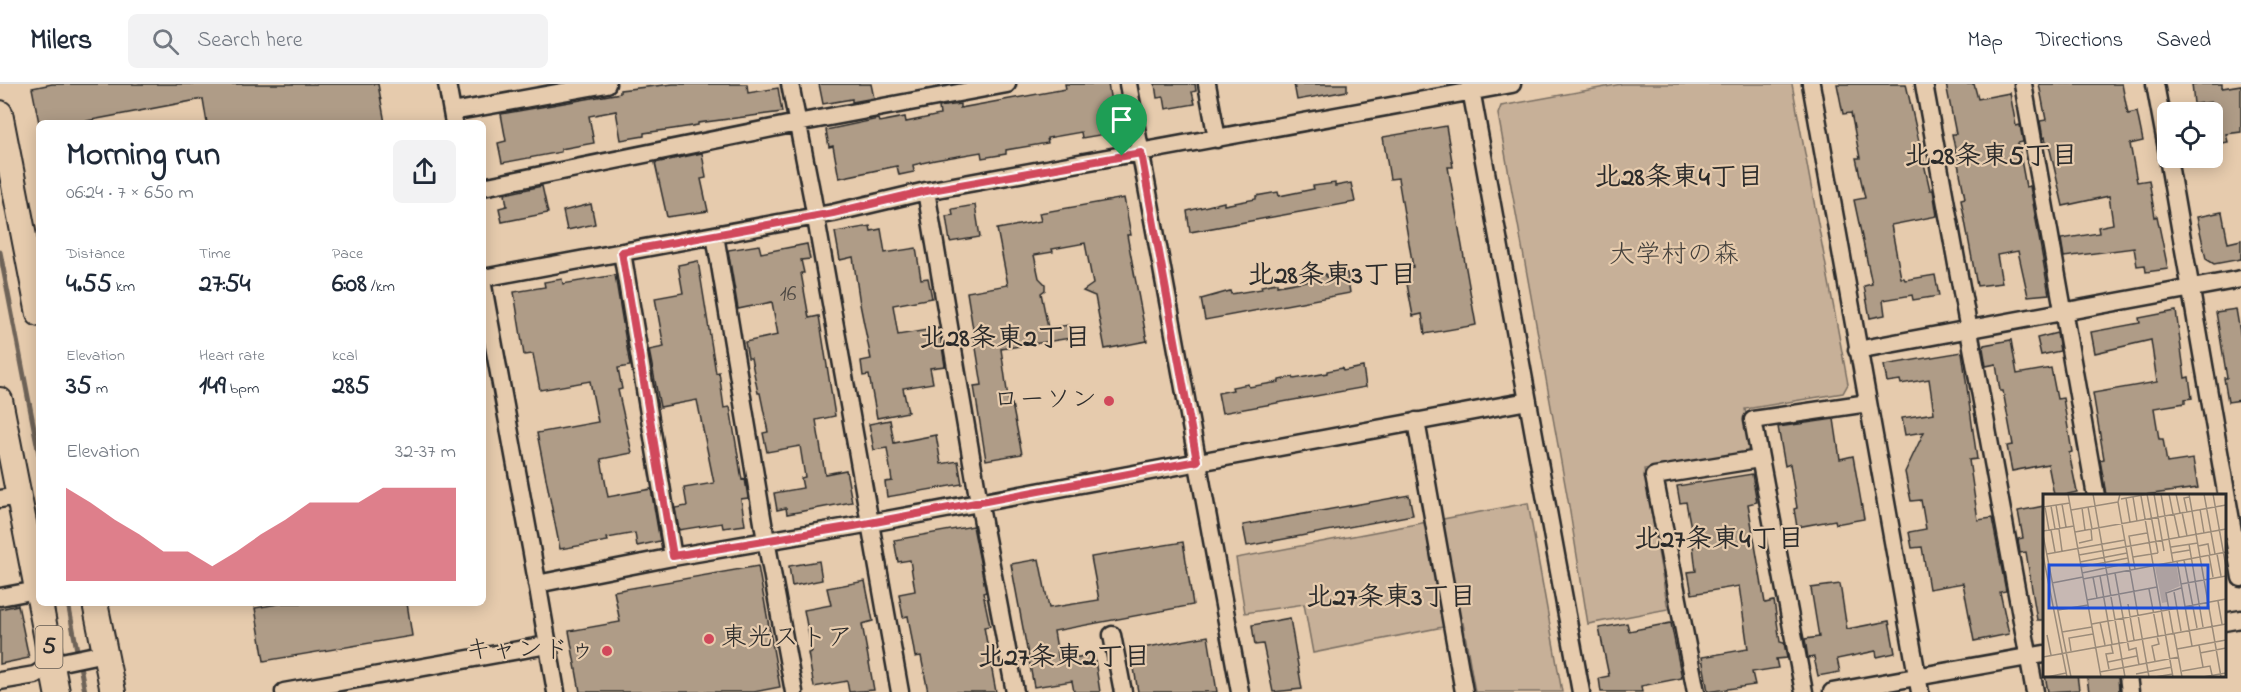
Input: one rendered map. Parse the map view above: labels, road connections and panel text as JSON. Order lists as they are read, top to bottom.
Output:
{
  "streets": {
    "highway": ["5"]
  },
  "districts": [
    "北28条東5丁目",
    "北28条東4丁目",
    "北28条東3丁目",
    "北28条東2丁目",
    "北27条東4丁目",
    "北27条東3丁目",
    "北27条東2丁目"
  ],
  "parks": ["大学村の森"],
  "places": ["ローソン", "東光ストア", "キャンドゥ"],
  "house_numbers": ["16"],
  "page": {
    "header": "Milers",
    "search": "Search here",
    "nav": ["Map", "Directions", "Saved"],
    "heading": ["Morning run", "06:24 · 7 × 650 m"],
    "stats": [
      ["Distance", "4.55 km"],
      ["Time", "27:54"],
      ["Pace", "6:08 /km"],
      ["Elevation", "35 m"],
      ["Heart rate", "149 bpm"],
      ["kcal", "285"]
    ],
    "chart": ["Elevation", "32–37 m"]
  }
}
